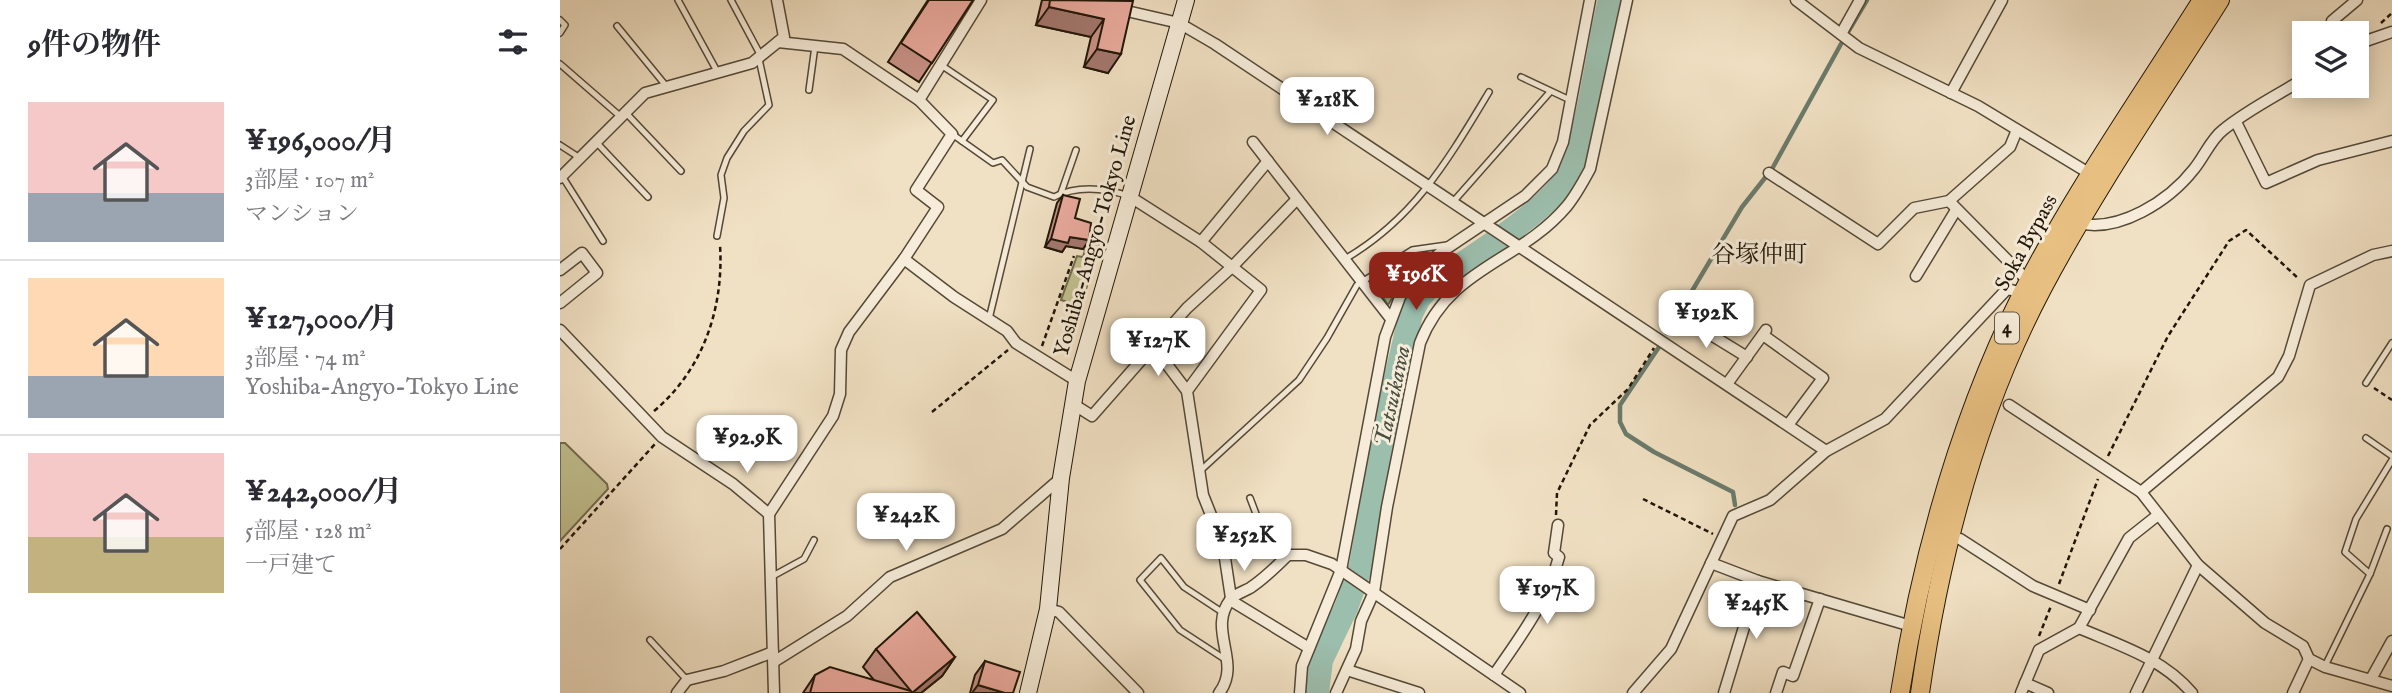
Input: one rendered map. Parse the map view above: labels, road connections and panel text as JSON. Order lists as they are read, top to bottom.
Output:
{
  "streets": {
    "highway": ["Soka Bypass", "4"],
    "main road": ["Yoshiba-Angyo-Tokyo Line"]
  },
  "districts": ["谷塚仲町"],
  "water": ["Tatsuikawa"],
  "page": {
    "heading": "9件の物件",
    "price": [
      "¥218K",
      "¥196K",
      "¥192K",
      "¥127K",
      "¥92.9K",
      "¥242K",
      "¥252K",
      "¥197K",
      "¥245K"
    ],
    "list": [
      {
        "name": "¥196,000/月",
        "note": "3部屋 · 107 m² · マンション"
      },
      {
        "name": "¥127,000/月",
        "note": "3部屋 · 74 m² · Yoshiba-Angyo-Tokyo Line"
      },
      {
        "name": "¥242,000/月",
        "note": "5部屋 · 128 m² · 一戸建て"
      }
    ]
  }
}
